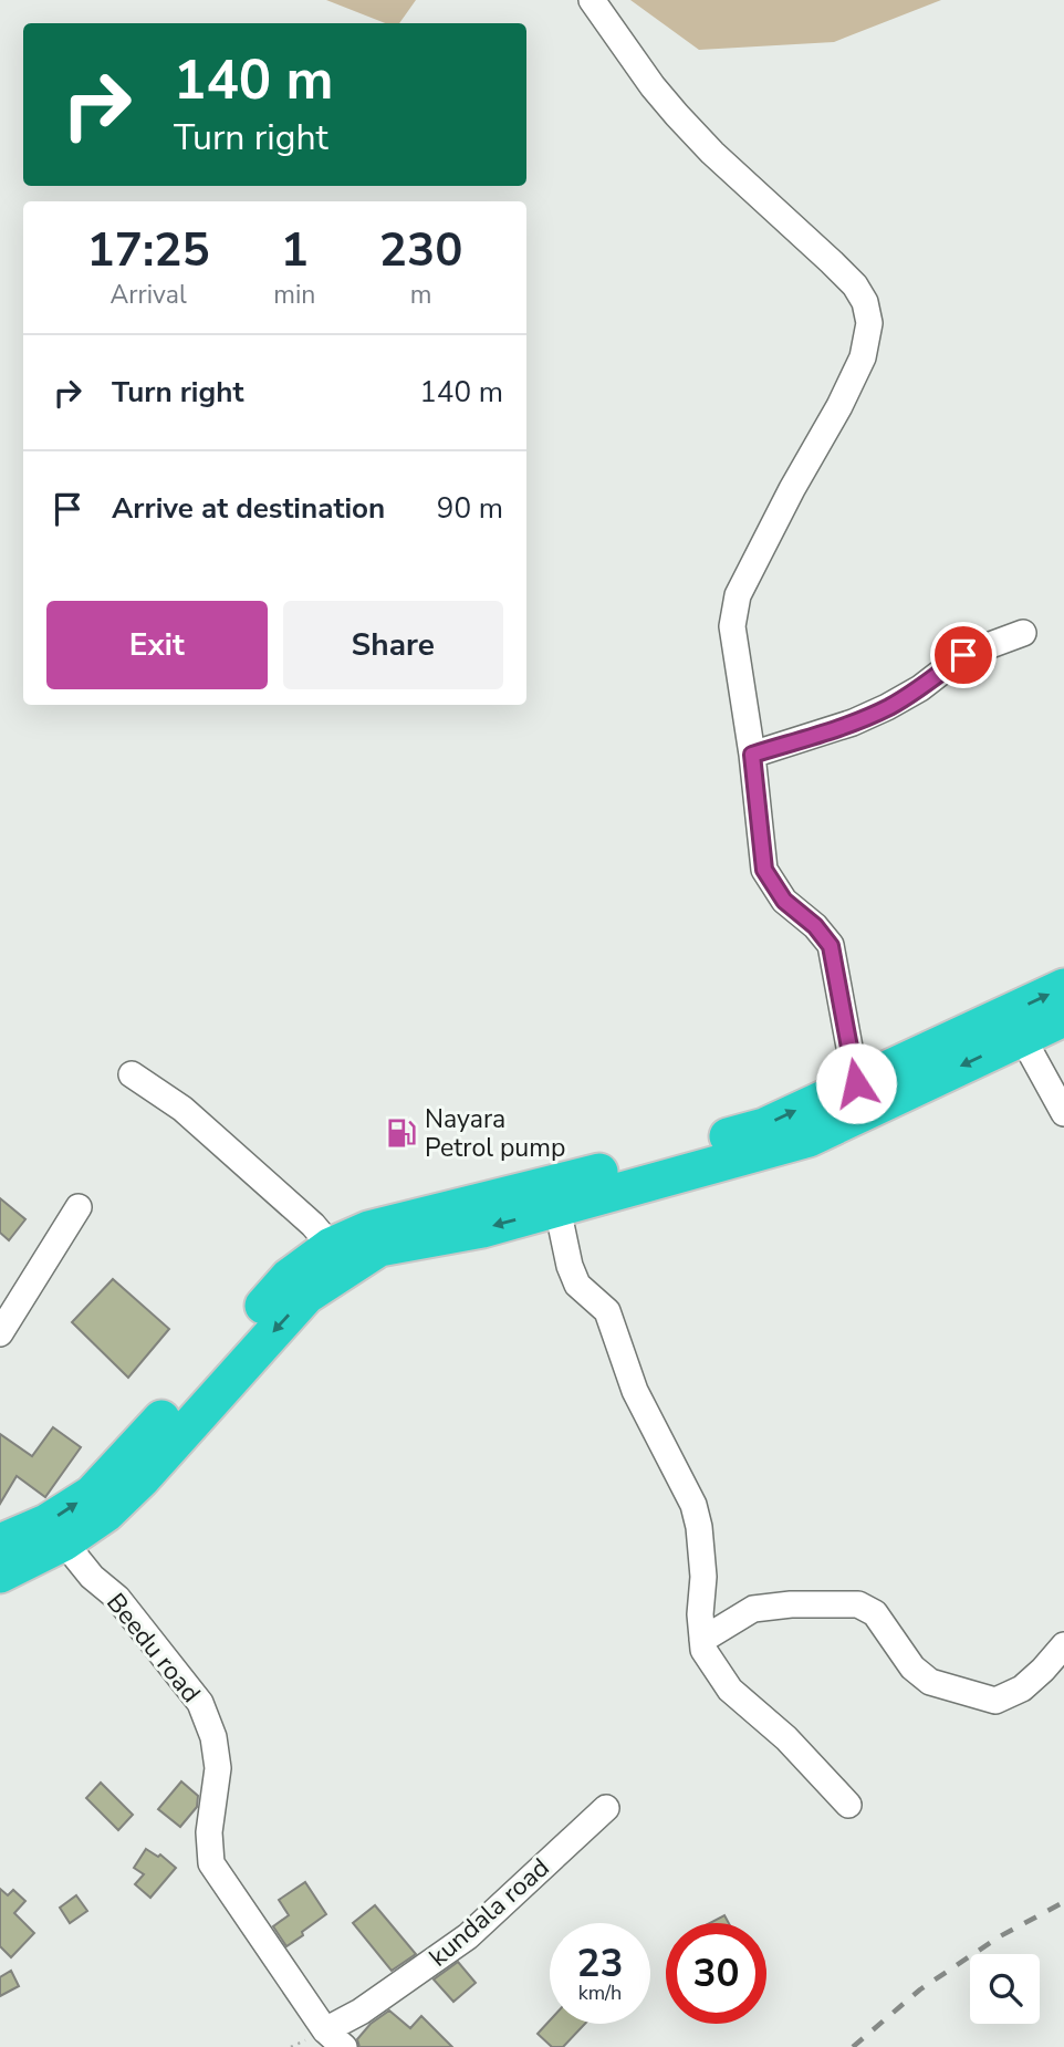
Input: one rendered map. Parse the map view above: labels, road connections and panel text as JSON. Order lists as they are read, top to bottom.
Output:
{
  "streets": {
    "street": ["Beedu road", "kundala road"]
  },
  "crossings": [
    ["Beedu road", "kundala road"]
  ],
  "places": {
    "fuel station": ["Nayara Petrol pump"]
  },
  "page": {
    "turn": ["140 m", "Turn right"],
    "eta": [
      "17:25",
      "Arrival",
      "1",
      "min",
      "230",
      "m"
    ],
    "list": [
      {
        "name": "Turn right",
        "value": "140 m"
      },
      {
        "name": "Arrive at destination",
        "value": "90 m"
      }
    ],
    "buttons": ["Exit", "Share"],
    "speed": "23 km/h",
    "limit": "30"
  }
}
